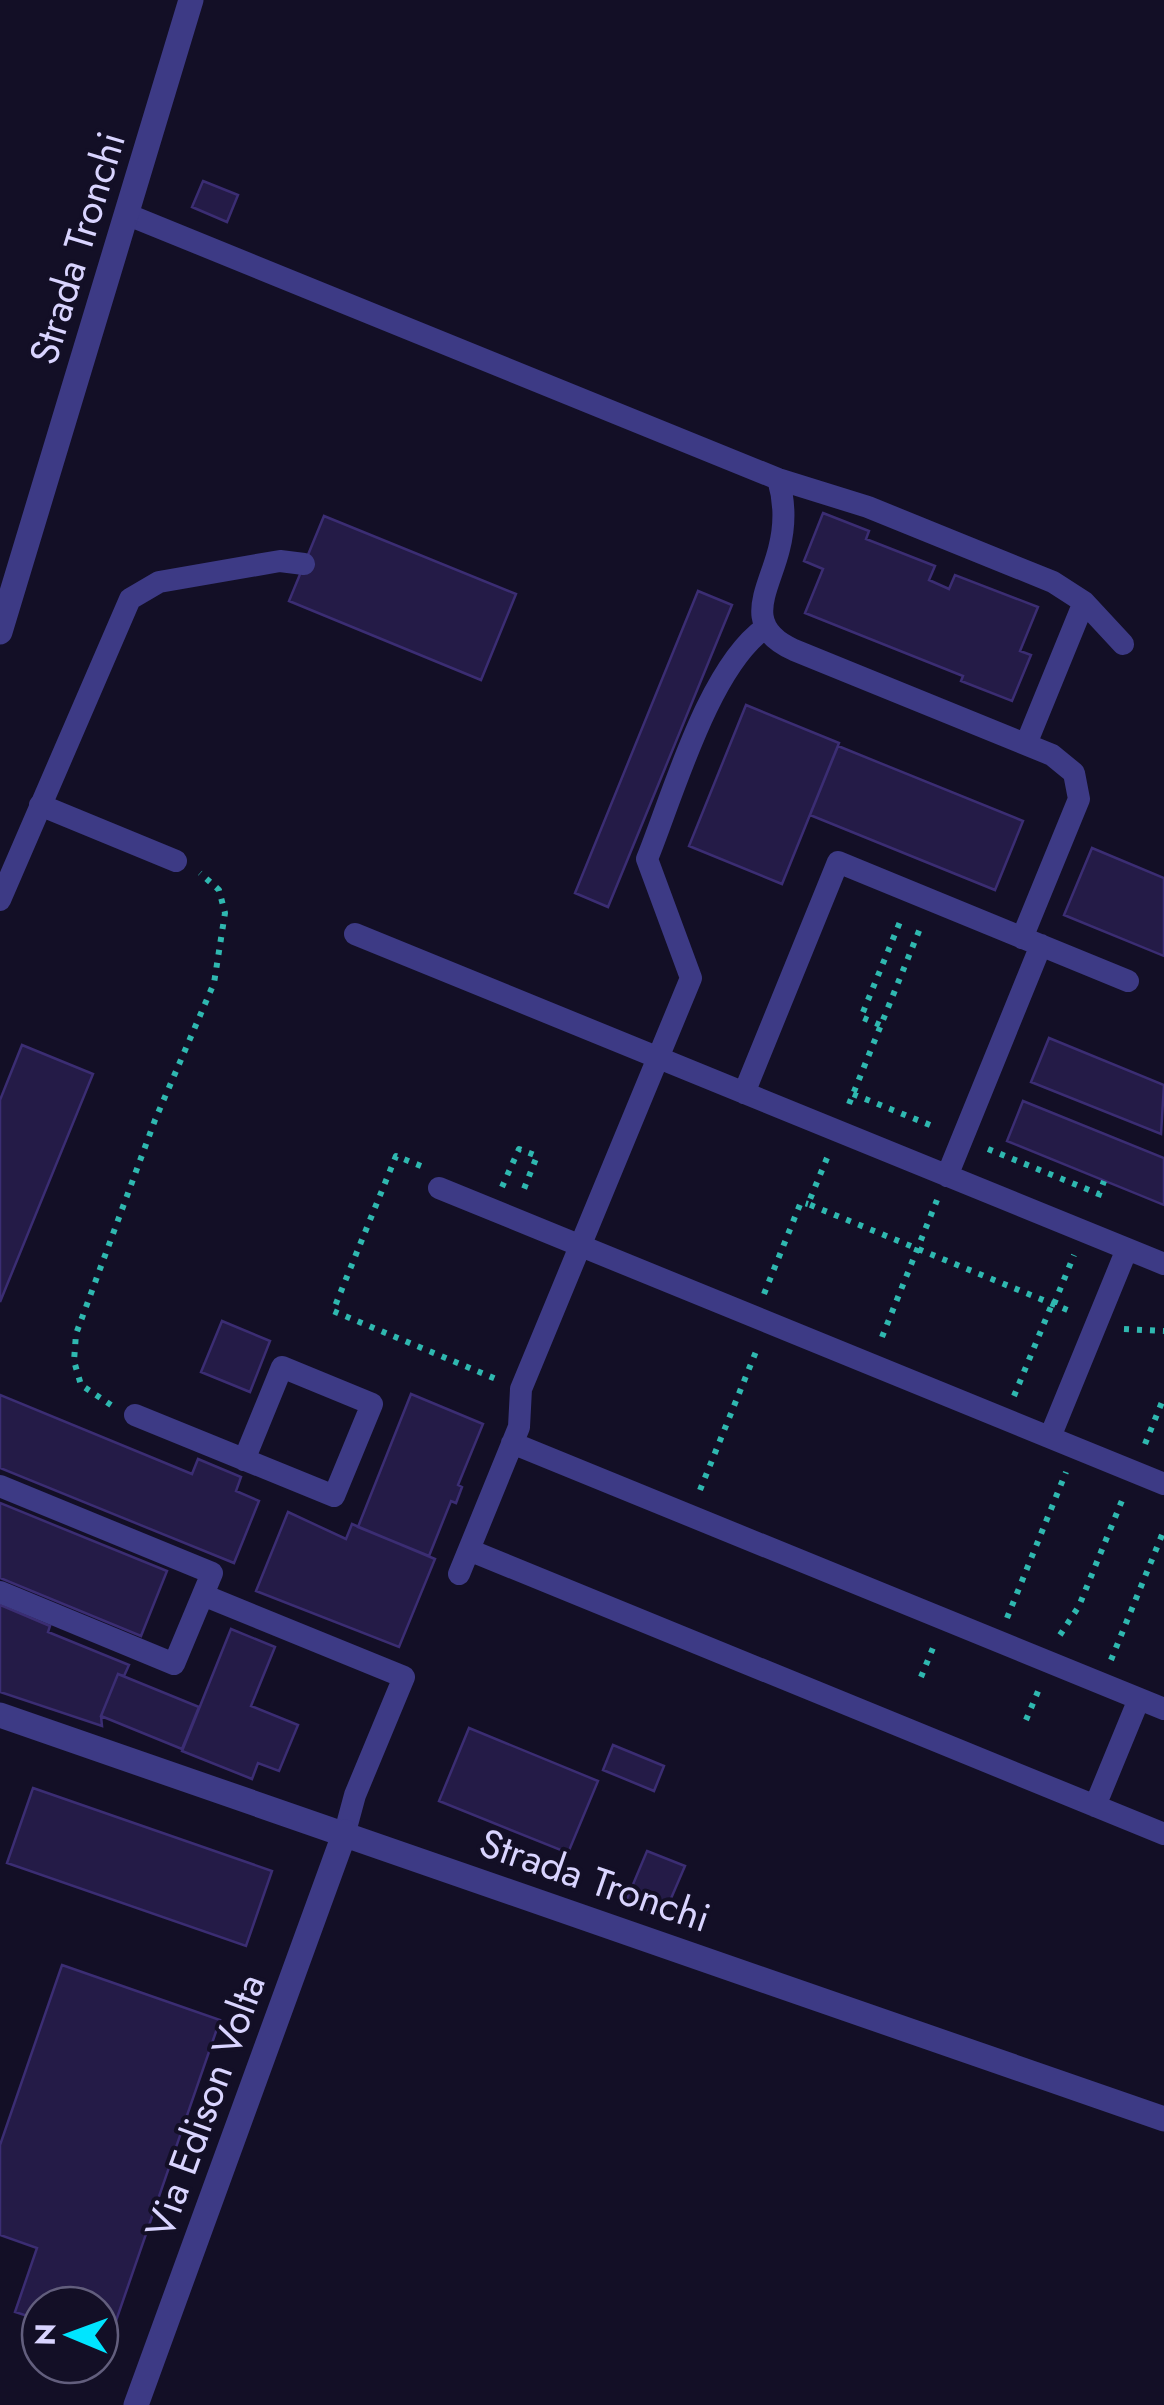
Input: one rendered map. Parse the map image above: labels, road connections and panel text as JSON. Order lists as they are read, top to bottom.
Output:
{
  "streets": {
    "street": ["Strada Tronchi", "Via Edison Volta"]
  },
  "crossings": [
    ["Strada Tronchi", "Via Edison Volta"]
  ],
  "north": "left"
}
